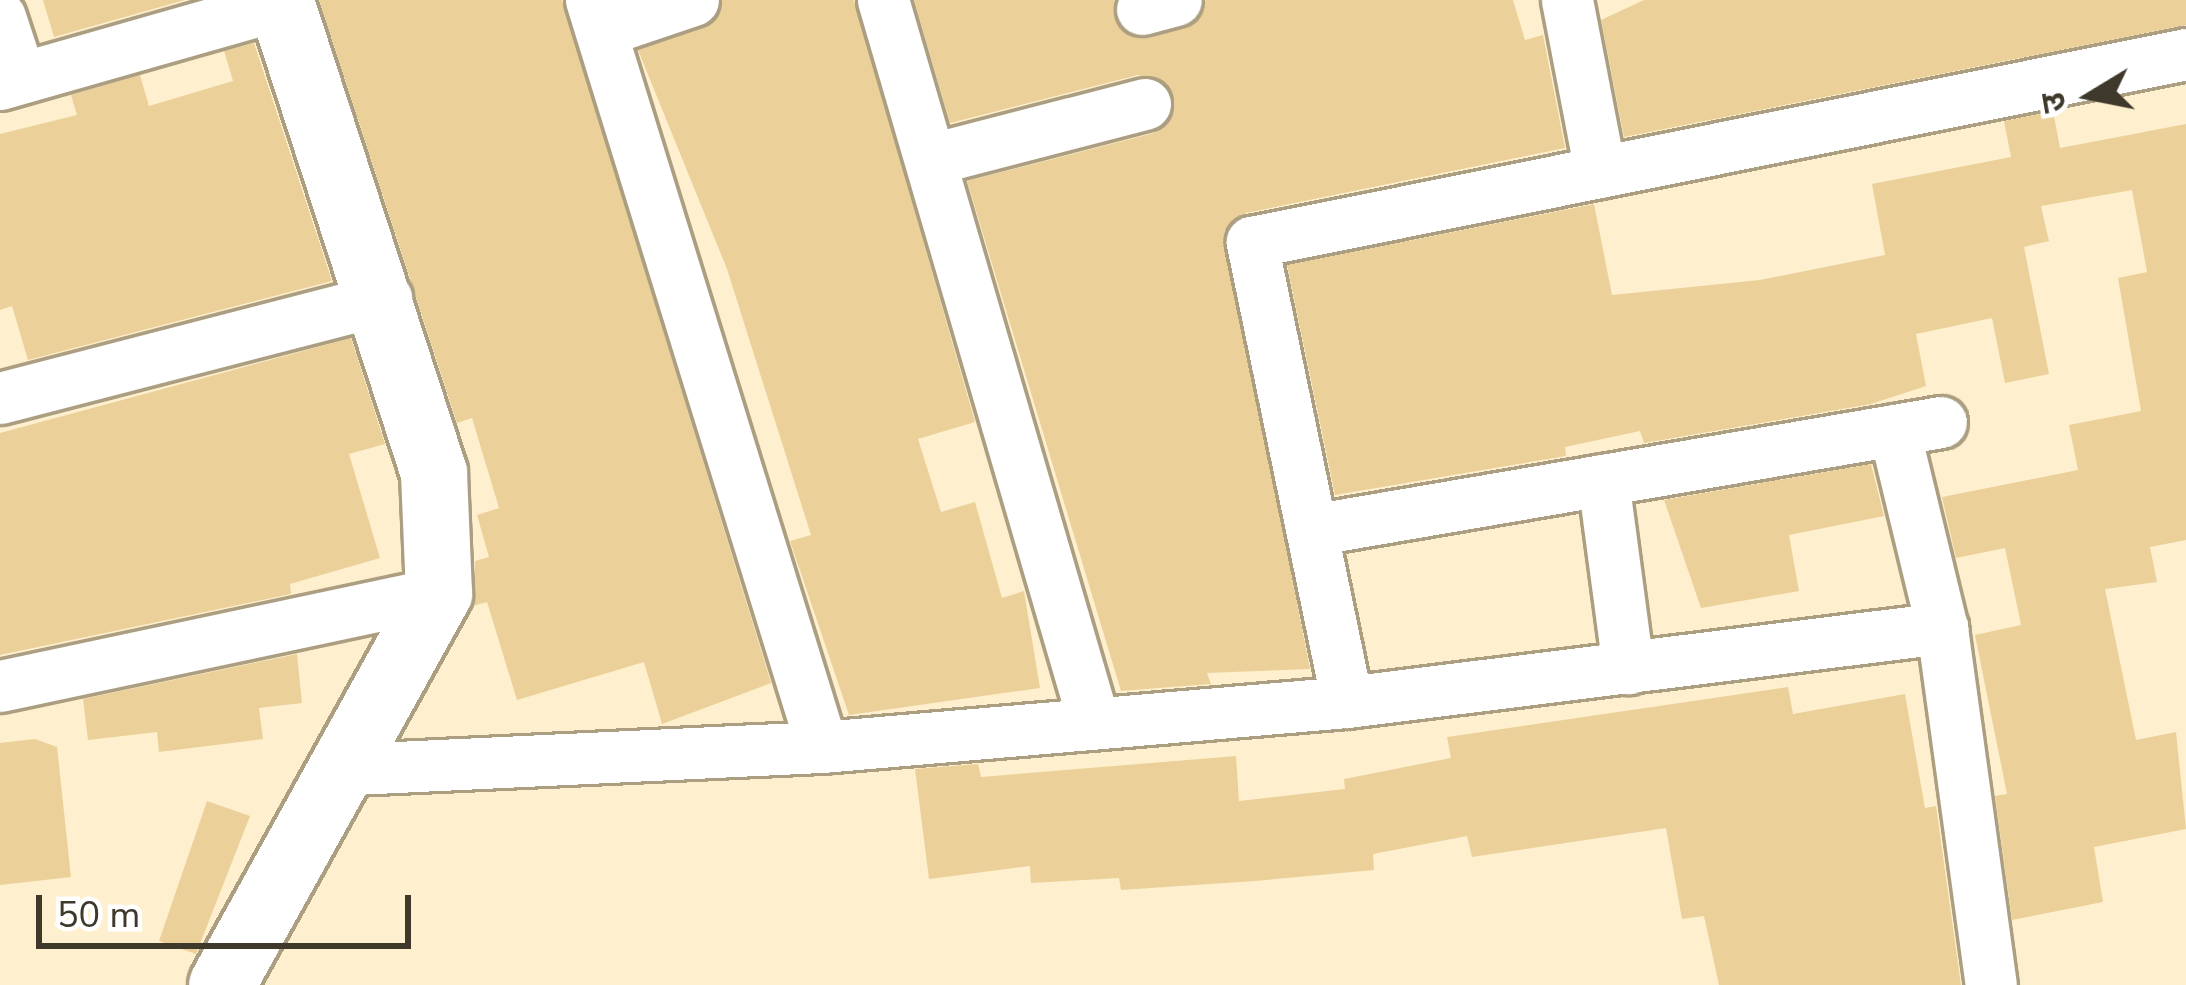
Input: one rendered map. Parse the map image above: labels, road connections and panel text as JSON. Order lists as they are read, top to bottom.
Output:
{
  "scale_bar": "50 m",
  "north": "left"
}
